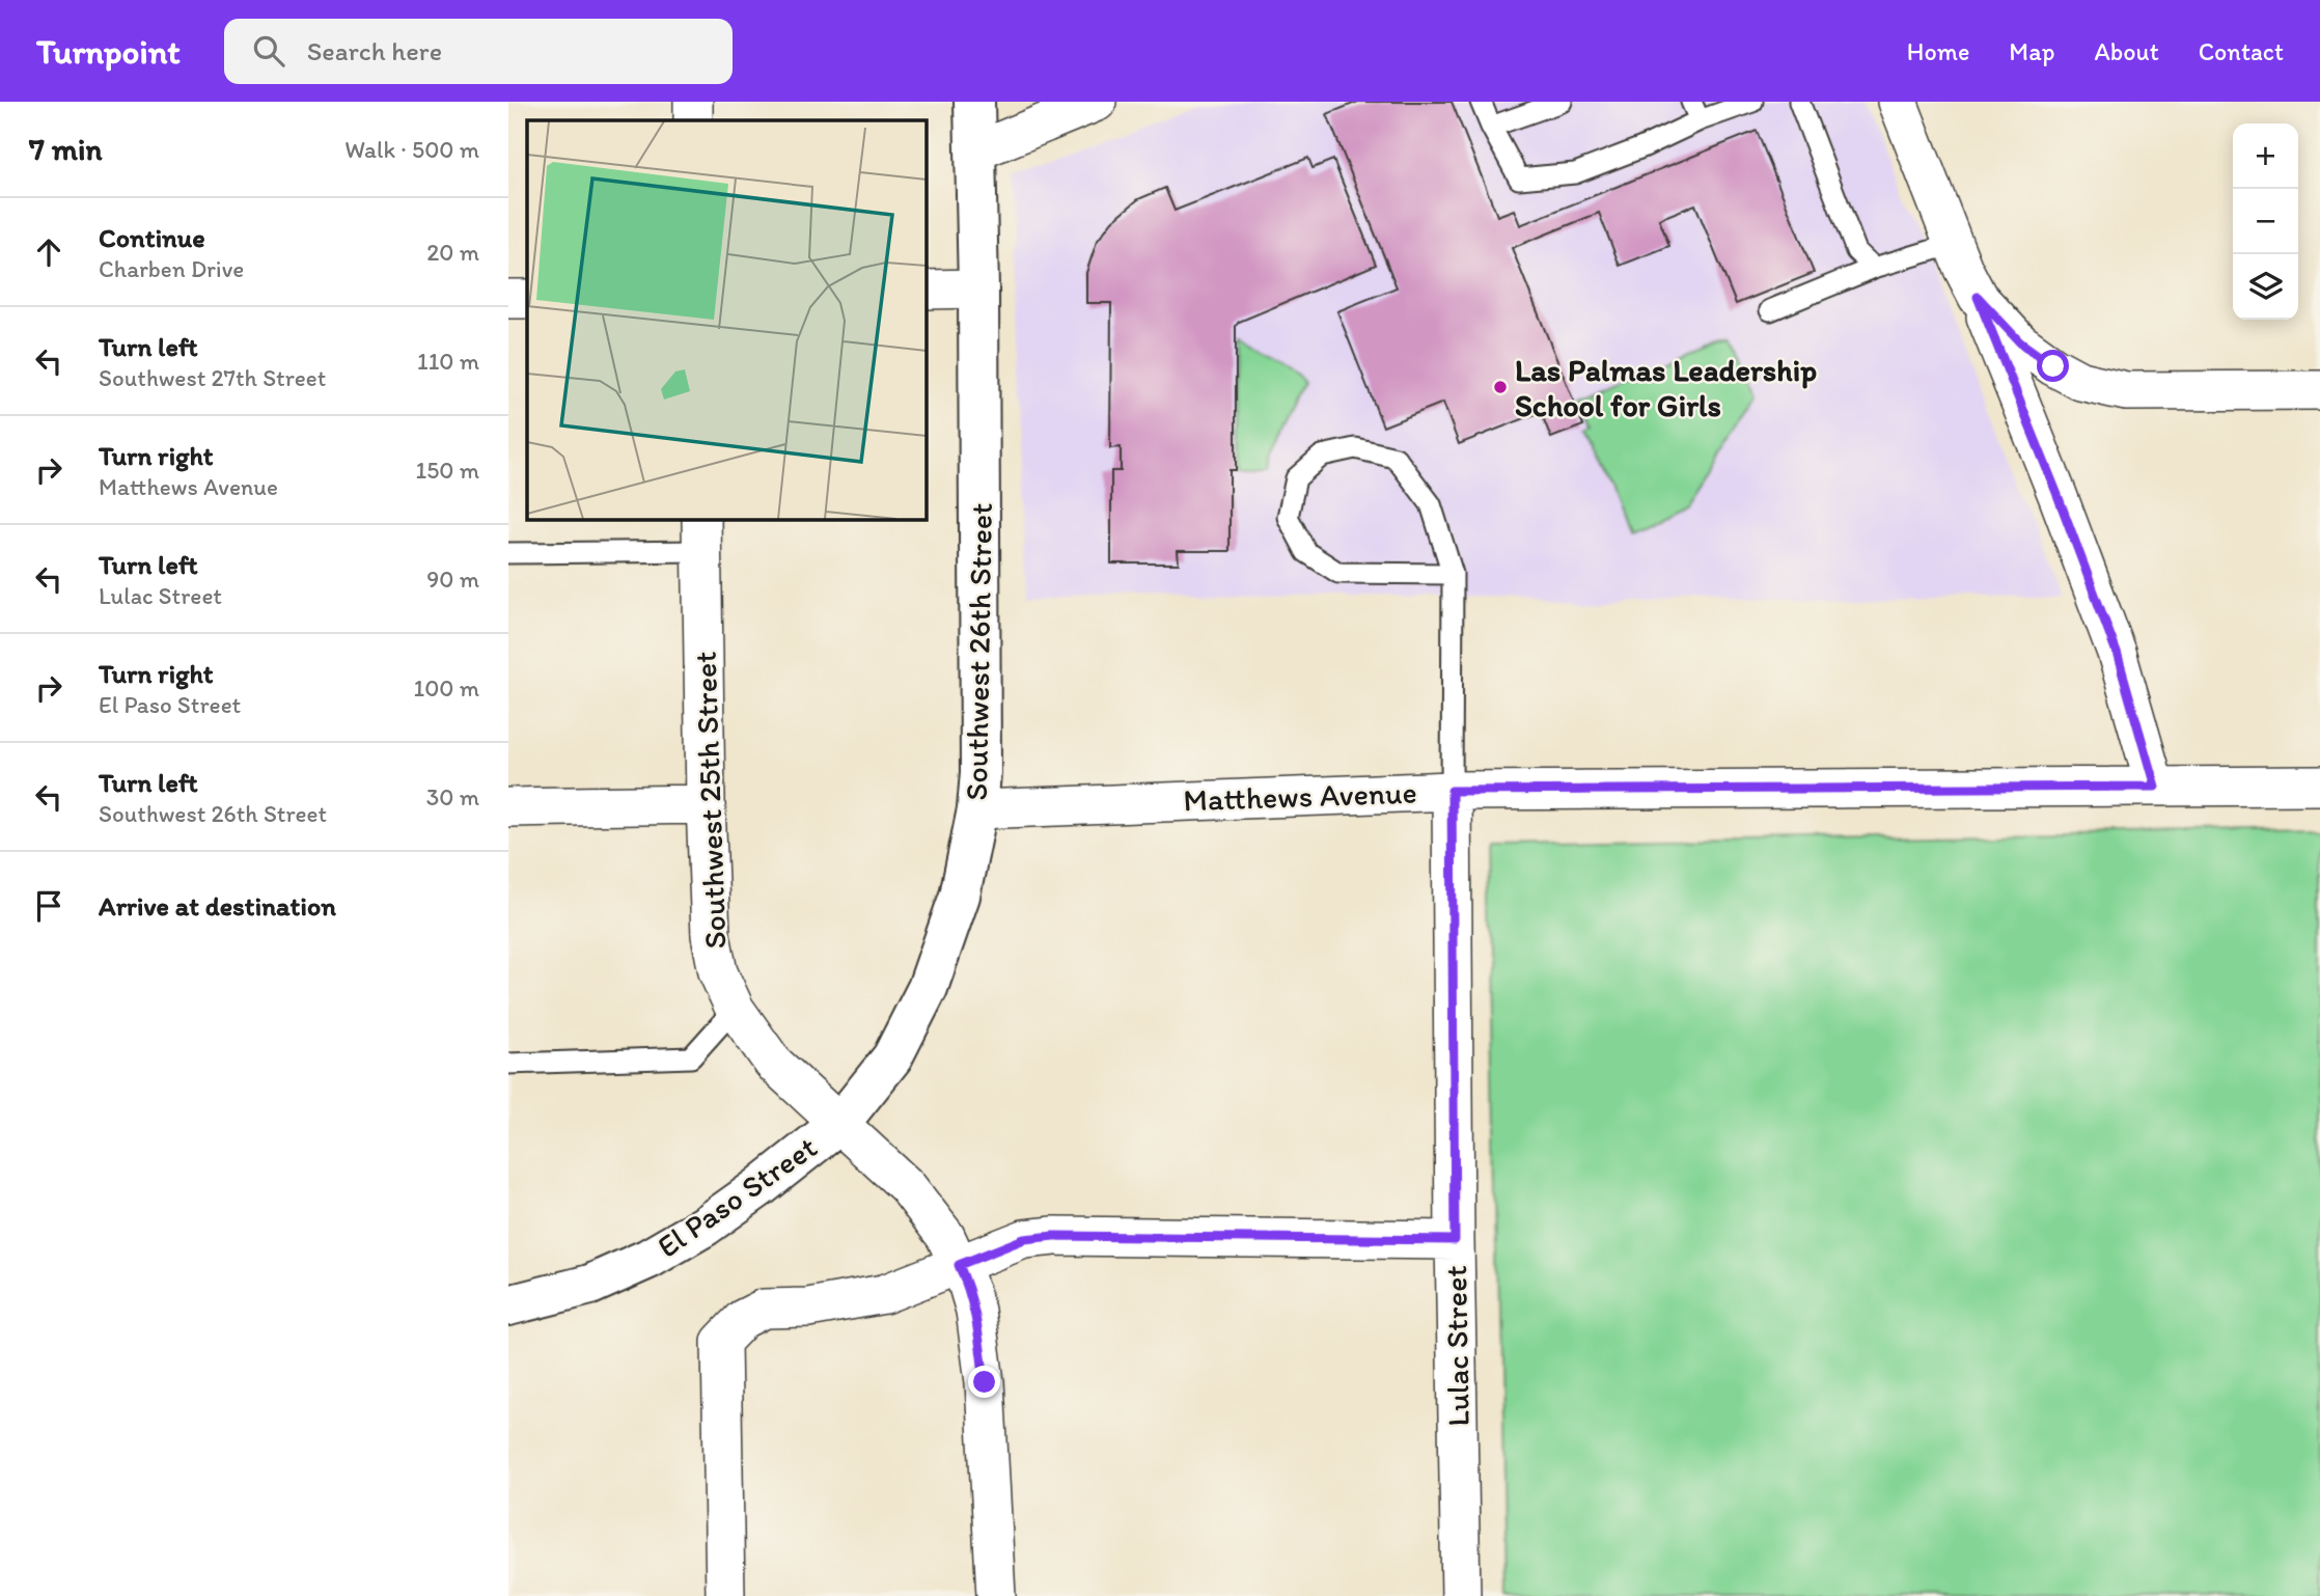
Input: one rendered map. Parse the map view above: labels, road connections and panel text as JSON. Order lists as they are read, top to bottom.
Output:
{
  "streets": {
    "main road": ["Southwest 26th Street", "El Paso Street"],
    "street": ["Matthews Avenue", "Southwest 25th Street", "Lulac Street"]
  },
  "crossings": [
    ["Southwest 26th Street", "Matthews Avenue"],
    ["Southwest 26th Street", "Southwest 25th Street"],
    ["Southwest 26th Street", "El Paso Street"],
    ["Matthews Avenue", "Lulac Street"],
    ["Southwest 25th Street", "El Paso Street"]
  ],
  "places": ["Las Palmas Leadership School for Girls"],
  "page": {
    "header": "Turnpoint",
    "search": "Search here",
    "nav": [
      "Home",
      "Map",
      "About",
      "Contact"
    ],
    "heading": ["7 min", "Walk · 500 m"],
    "map_buttons": ["+", "−"],
    "list": [
      ["Continue", "Charben Drive", "20 m"],
      ["Turn left", "Southwest 27th Street", "110 m"],
      ["Turn right", "Matthews Avenue", "150 m"],
      ["Turn left", "Lulac Street", "90 m"],
      ["Turn right", "El Paso Street", "100 m"],
      ["Turn left", "Southwest 26th Street", "30 m"],
      "Arrive at destination"
    ]
  }
}
